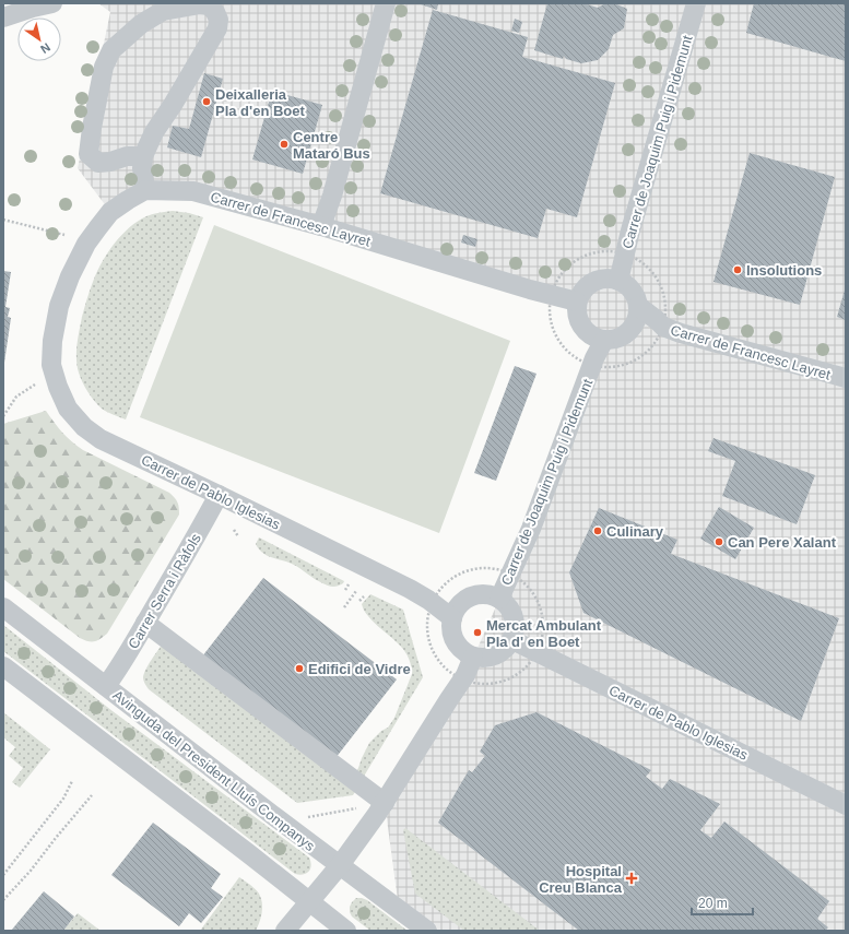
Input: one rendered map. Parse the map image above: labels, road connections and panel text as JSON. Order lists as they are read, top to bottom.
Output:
{
  "streets": {
    "street": [
      "Carrer de Joaquim Puig i Pidemunt",
      "Carrer de Francesc Layret",
      "Carrer de Pablo Iglesias",
      "Carrer Serra i Ràfols",
      "Avinguda del President Lluís Companys"
    ]
  },
  "crossings": [
    ["Carrer de Joaquim Puig i Pidemunt", "Carrer de Francesc Layret"],
    ["Carrer de Joaquim Puig i Pidemunt", "Carrer de Pablo Iglesias"],
    ["Carrer de Francesc Layret", "Carrer de Pablo Iglesias"],
    ["Carrer de Pablo Iglesias", "Carrer Serra i Ràfols"],
    ["Carrer Serra i Ràfols", "Avinguda del President Lluís Companys"]
  ],
  "places": {
    "other": [
      "Deixalleria Pla d'en Boet",
      "Centre Mataró Bus",
      "Insolutions",
      "Culinary",
      "Can Pere Xalant",
      "Mercat Ambulant Pla d' en Boet",
      "Edifici de Vidre"
    ],
    "health": ["Hospital Creu Blanca"]
  },
  "scale_bar": "20 m",
  "north": "bottom right"
}
